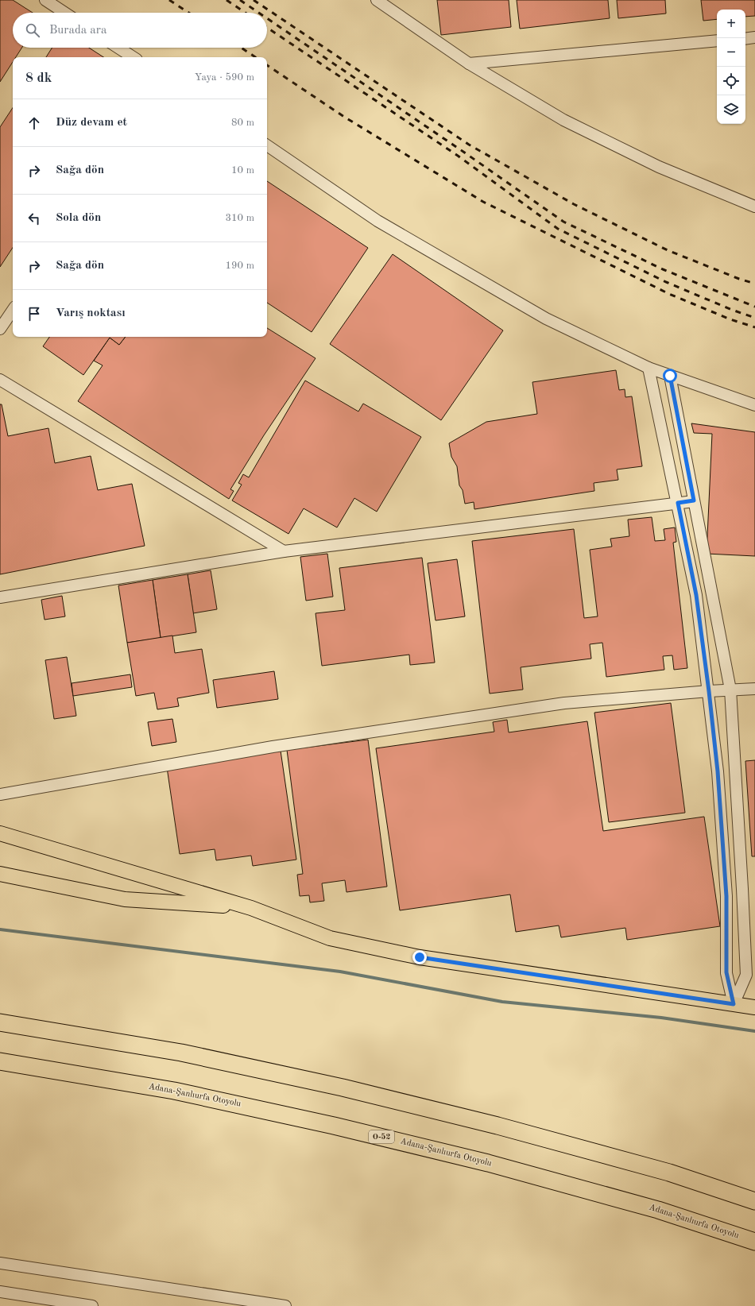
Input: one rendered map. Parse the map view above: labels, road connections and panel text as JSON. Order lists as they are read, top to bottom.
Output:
{
  "streets": {
    "highway": ["Adana-Şanlıurfa Otoyolu", "O-52"]
  },
  "page": {
    "map_buttons": ["+", "−"],
    "search": "Burada ara",
    "heading": ["8 dk", "Yaya · 590 m"],
    "list": [
      ["Düz devam et", "80 m"],
      ["Sağa dön", "10 m"],
      ["Sola dön", "310 m"],
      ["Sağa dön", "190 m"],
      "Varış noktası"
    ]
  }
}
